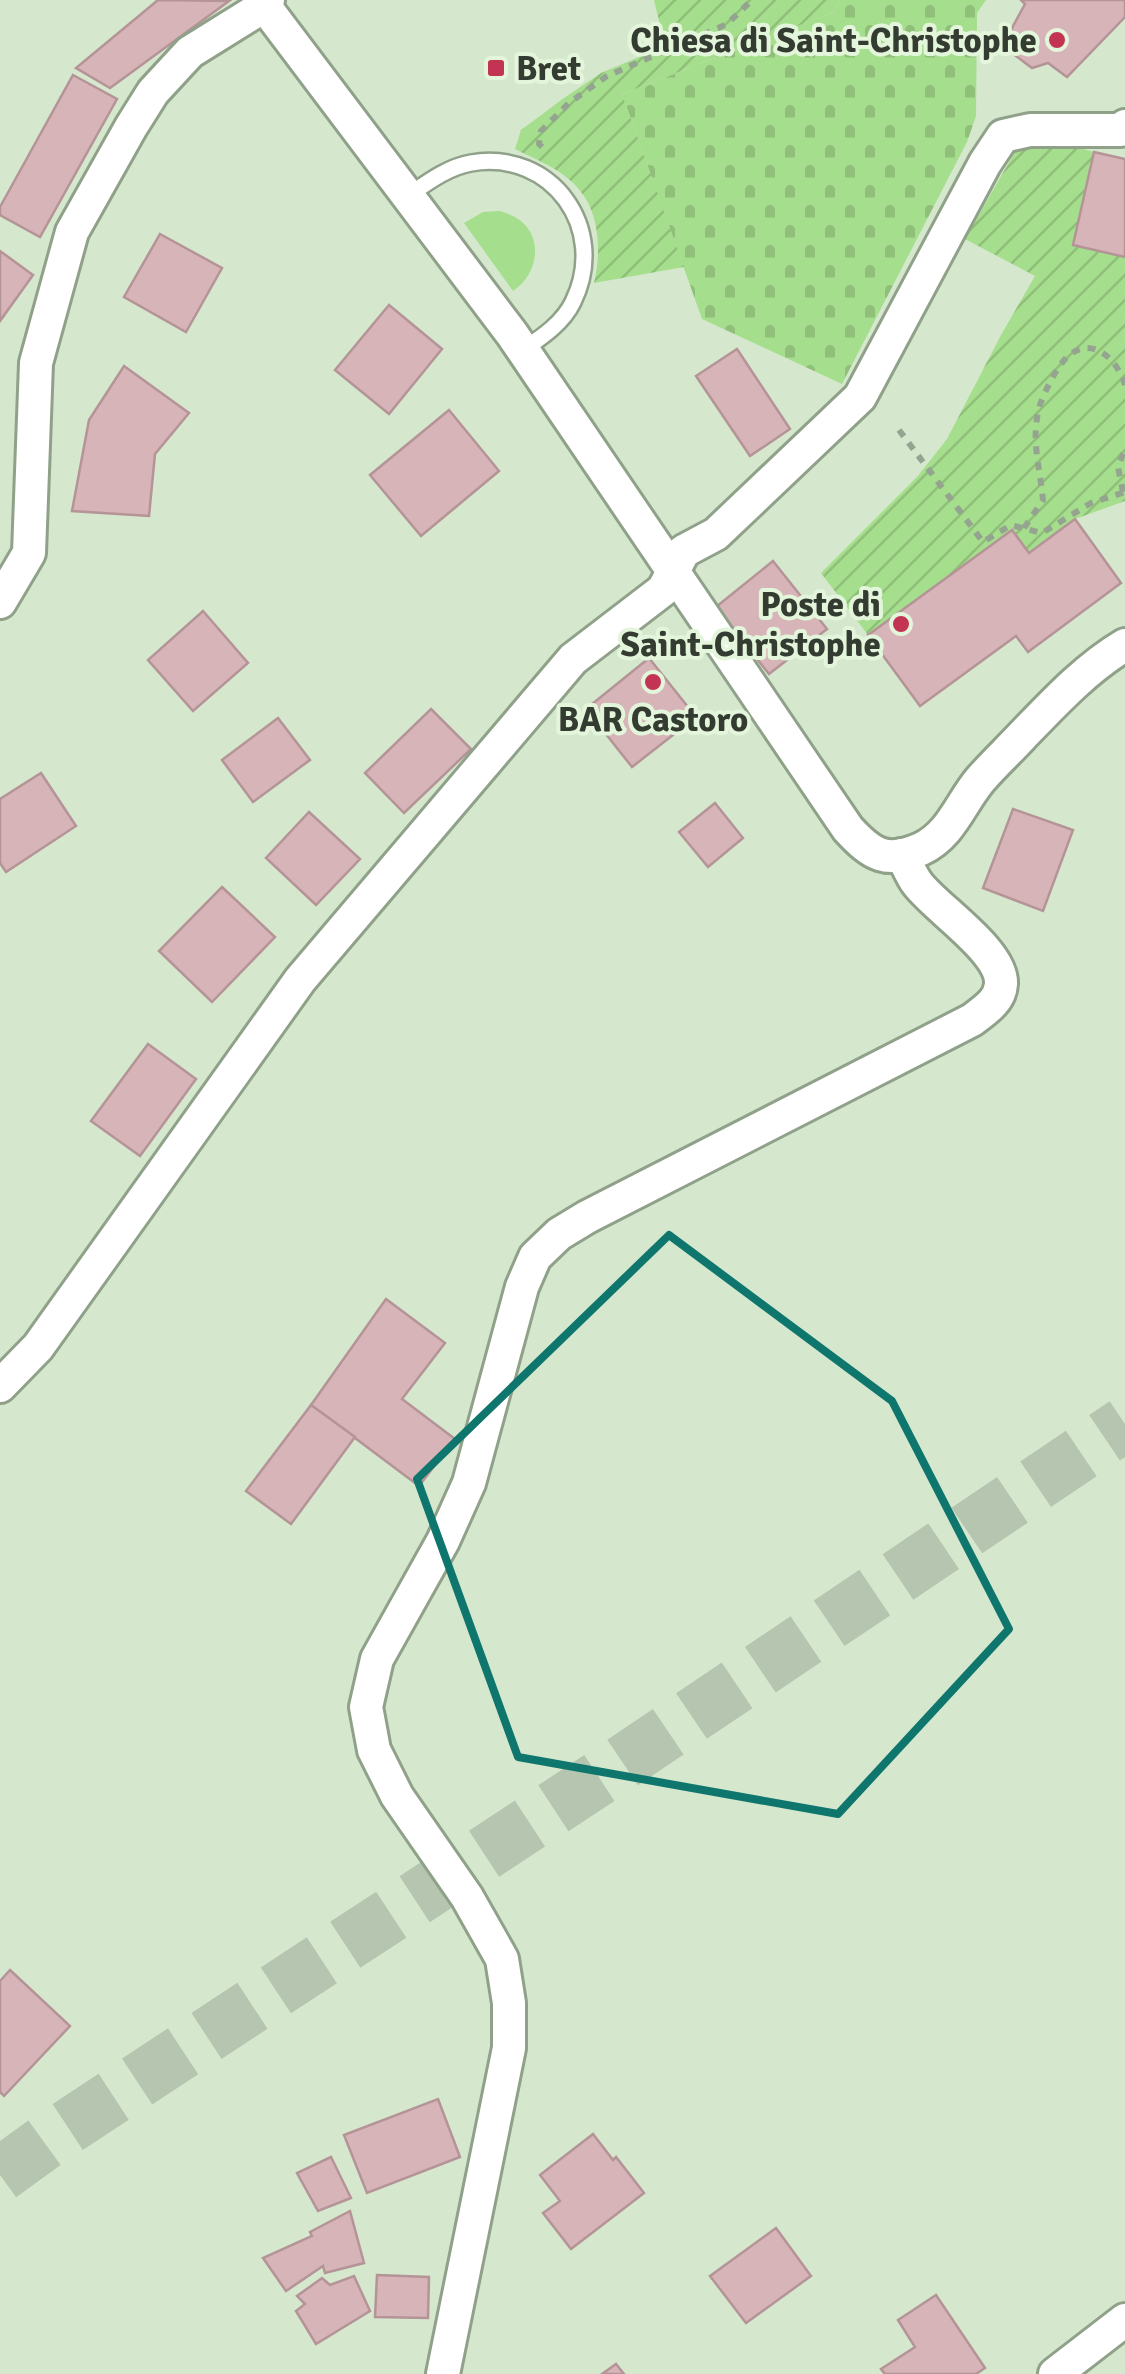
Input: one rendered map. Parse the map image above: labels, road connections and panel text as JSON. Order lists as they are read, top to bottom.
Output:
{
  "places": {
    "other": ["Chiesa di Saint-Christophe", "Poste di Saint-Christophe", "BAR Castoro"],
    "transit": ["Bret"]
  }
}
